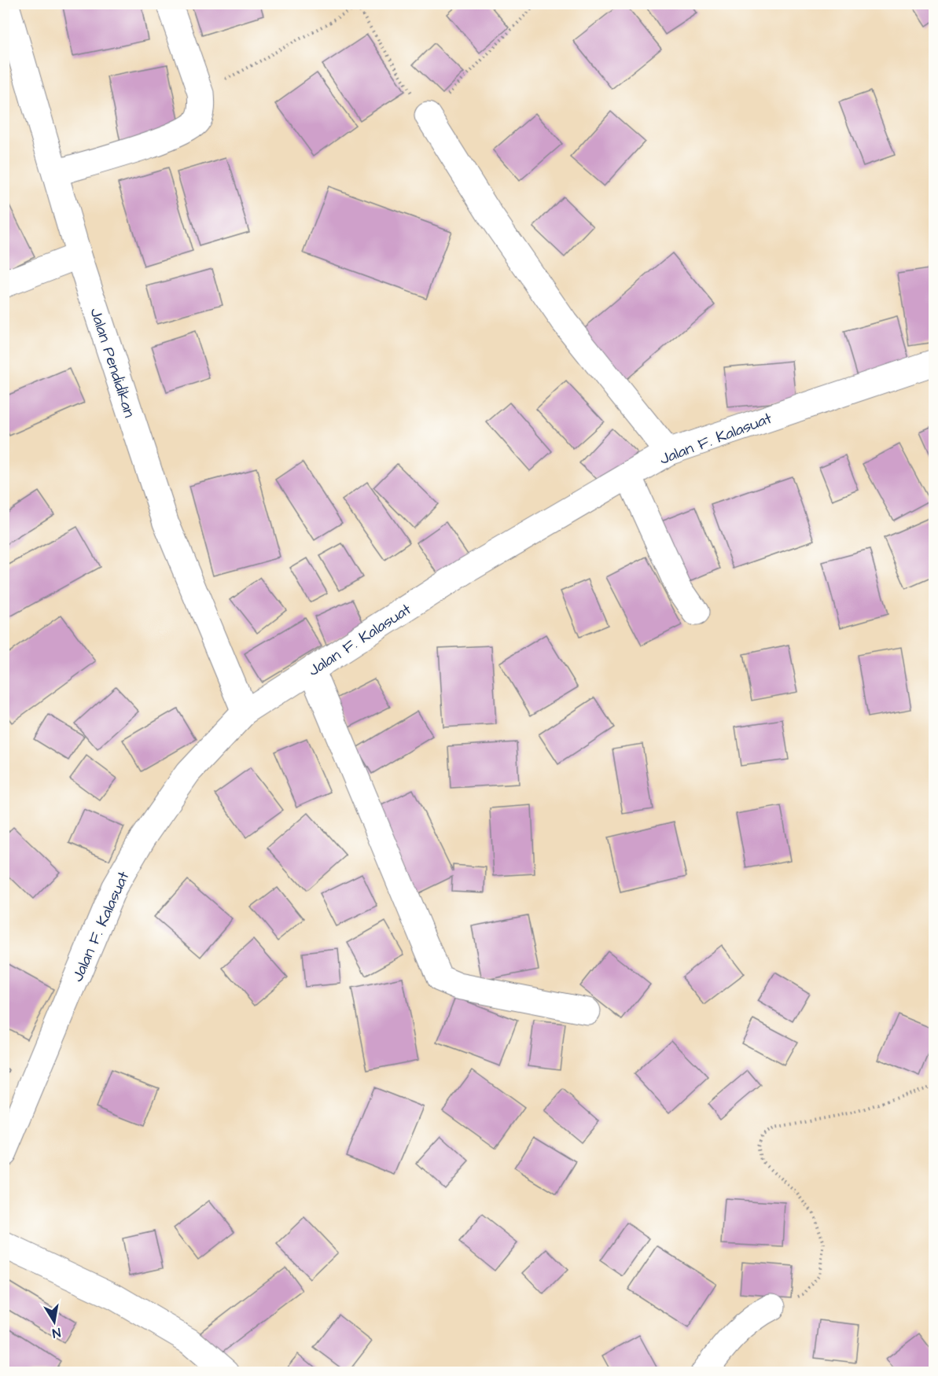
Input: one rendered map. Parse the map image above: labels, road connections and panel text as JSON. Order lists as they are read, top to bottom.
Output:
{
  "streets": {
    "street": ["Jalan Pendidikan", "Jalan F. Kalasuat"]
  },
  "crossings": [
    ["Jalan Pendidikan", "Jalan F. Kalasuat"]
  ],
  "north": "bottom"
}
